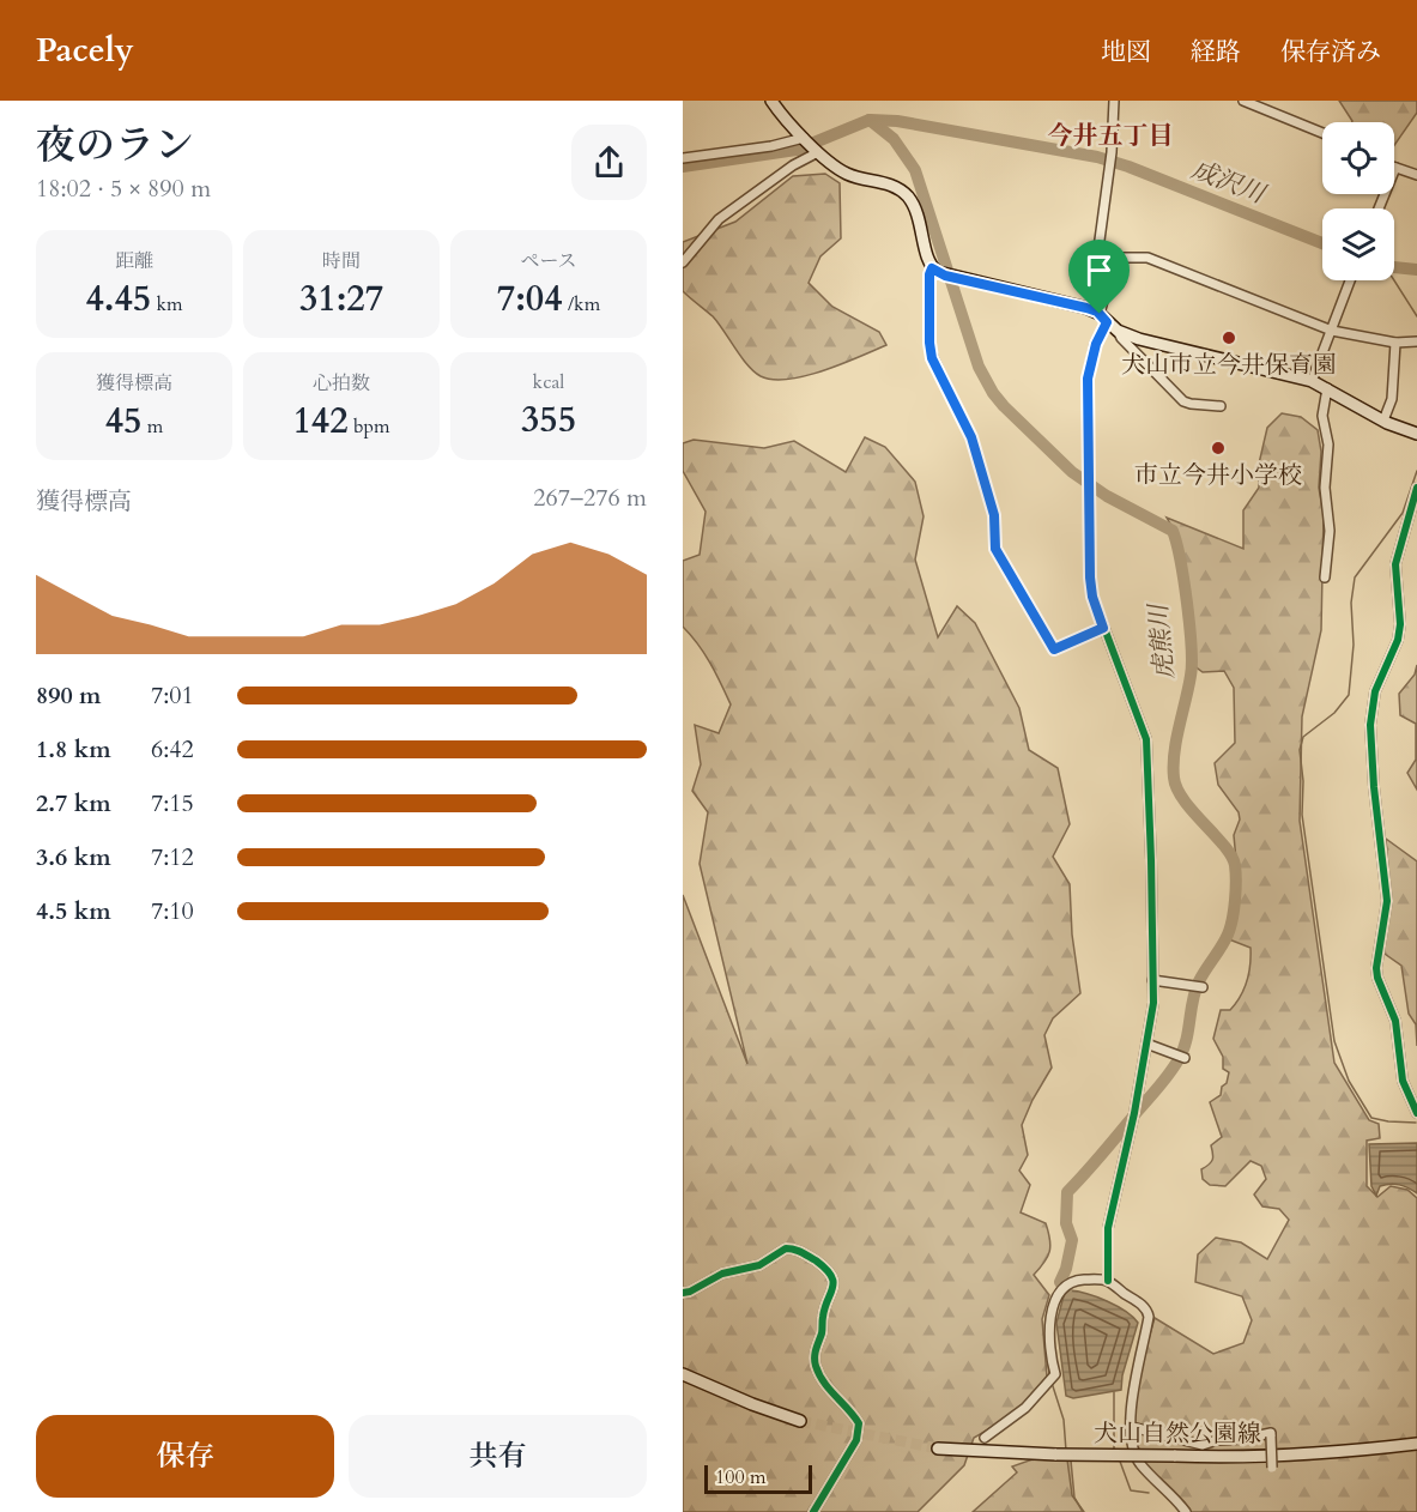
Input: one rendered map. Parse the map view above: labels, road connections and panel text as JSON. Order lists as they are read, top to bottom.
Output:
{
  "streets": {
    "main road": ["犬山自然公園線"]
  },
  "districts": ["今井五丁目"],
  "water": ["成沢川", "虎熊川"],
  "places": ["犬山市立今井保育園", "市立今井小学校"],
  "scale_bar": "100 m",
  "page": {
    "header": "Pacely",
    "nav": ["地図", "経路", "保存済み"],
    "heading": ["夜のラン", "18:02 · 5 × 890 m"],
    "stats": [
      ["距離", "4.45 km"],
      ["時間", "31:27"],
      ["ペース", "7:04 /km"],
      ["獲得標高", "45 m"],
      ["心拍数", "142 bpm"],
      ["kcal", "355"]
    ],
    "chart": ["獲得標高", "267–276 m"],
    "list": [
      {
        "name": "890 m",
        "note": "7:01"
      },
      {
        "name": "1.8 km",
        "note": "6:42"
      },
      {
        "name": "2.7 km",
        "note": "7:15"
      },
      {
        "name": "3.6 km",
        "note": "7:12"
      },
      {
        "name": "4.5 km",
        "note": "7:10"
      }
    ],
    "buttons": ["保存", "共有"],
    "scale": "100 m"
  }
}
